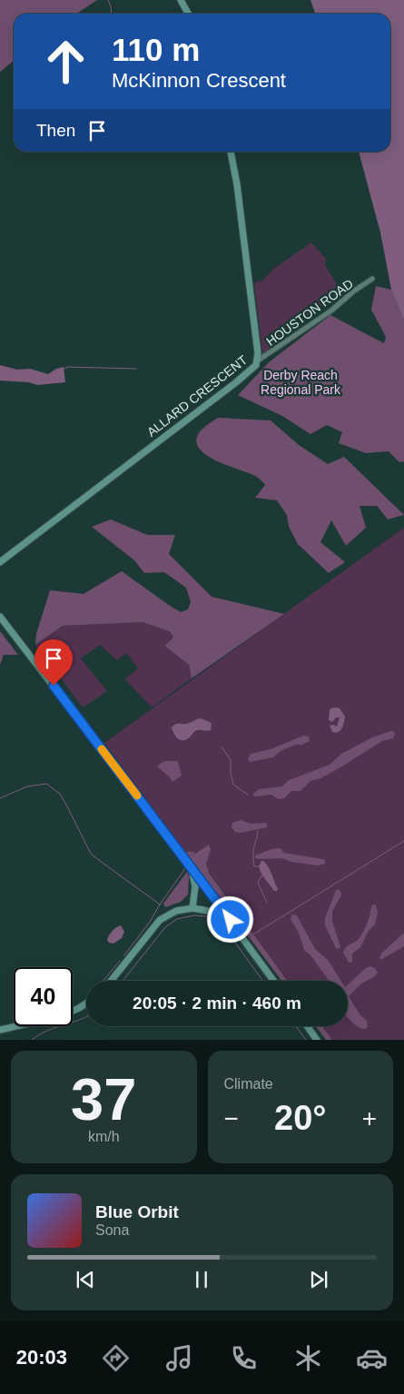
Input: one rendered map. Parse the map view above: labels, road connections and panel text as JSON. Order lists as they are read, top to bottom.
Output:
{
  "streets": {
    "street": ["HOUSTON ROAD", "ALLARD CRESCENT"]
  },
  "crossings": [
    ["HOUSTON ROAD", "ALLARD CRESCENT"]
  ],
  "parks": ["Derby Reach Regional Park"],
  "page": {
    "turn": ["110 m", "McKinnon Crescent"],
    "then": "Then",
    "limit": "40",
    "trip": "20:05 · 2 min · 460 m",
    "tile": [
      ["37", "km/h"],
      "Climate"
    ],
    "heat": ["−", "20°", "+"],
    "song": ["Blue Orbit", "Sona"],
    "tabs": "20:03"
  }
}
